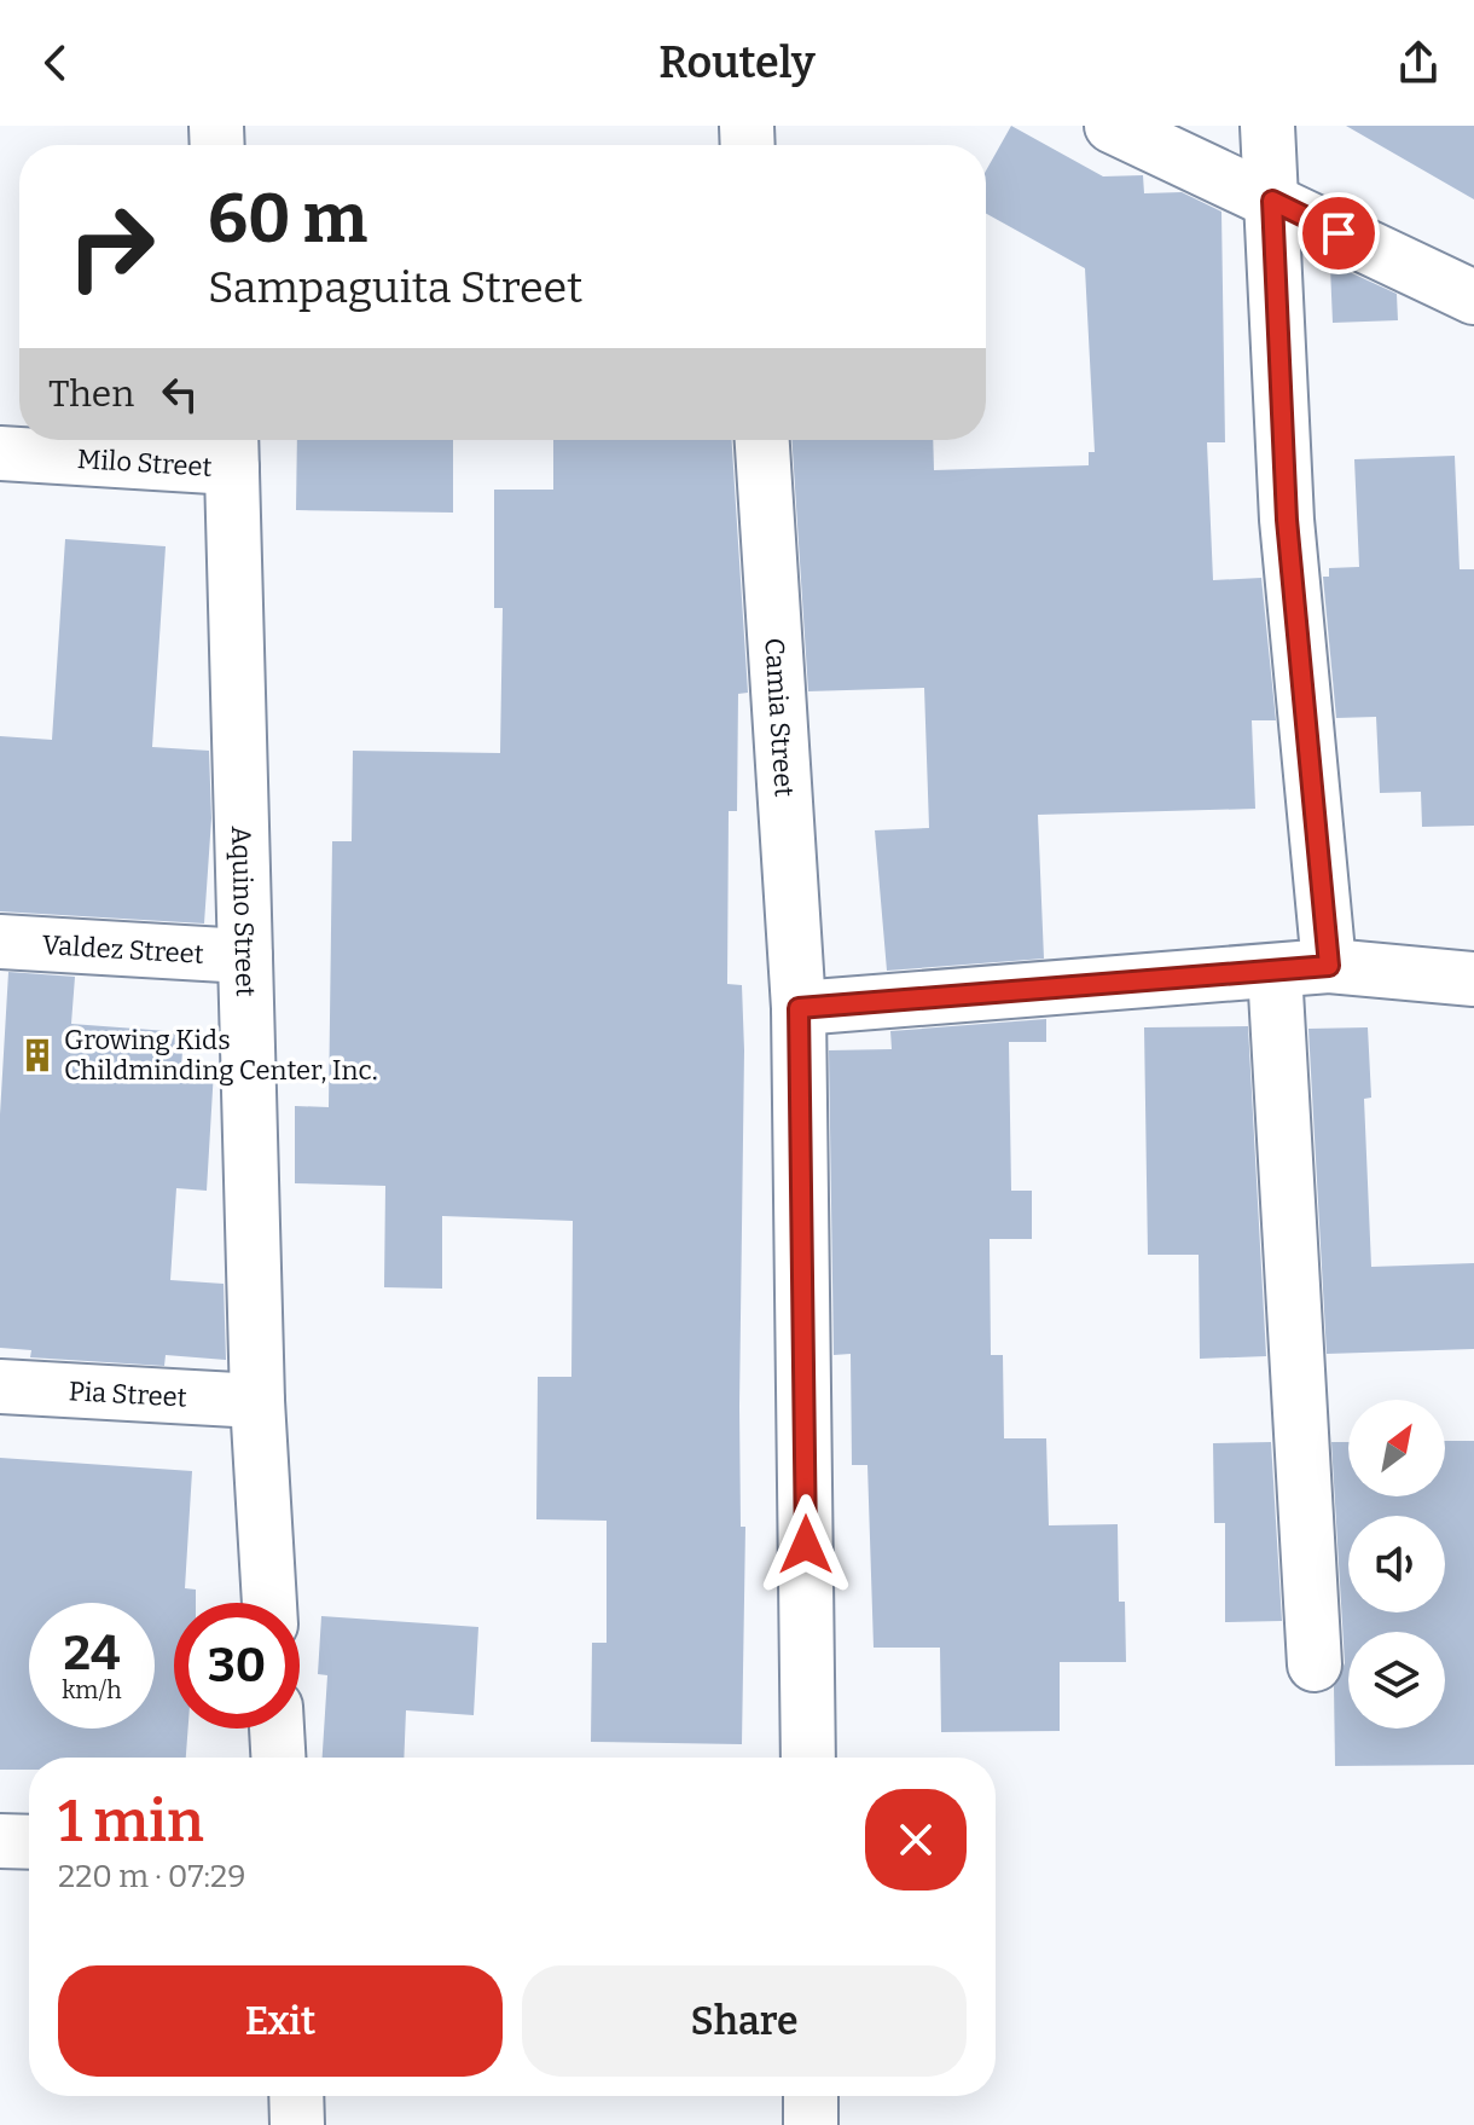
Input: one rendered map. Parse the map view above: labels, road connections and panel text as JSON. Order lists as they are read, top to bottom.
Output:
{
  "streets": {
    "street": [
      "Milo Street",
      "Camia Street",
      "Aquino Street",
      "Valdez Street",
      "Pia Street"
    ]
  },
  "crossings": [
    ["Milo Street", "Aquino Street"],
    ["Aquino Street", "Valdez Street"],
    ["Aquino Street", "Pia Street"]
  ],
  "places": {
    "building": ["Growing Kids Childminding Center, Inc."]
  },
  "north": "top right",
  "page": {
    "header": "Routely",
    "turn": ["60 m", "Sampaguita Street"],
    "then": "Then",
    "speed": "24 km/h",
    "limit": "30",
    "heading": ["1 min", "220 m · 07:29"],
    "buttons": ["Exit", "Share"]
  }
}
